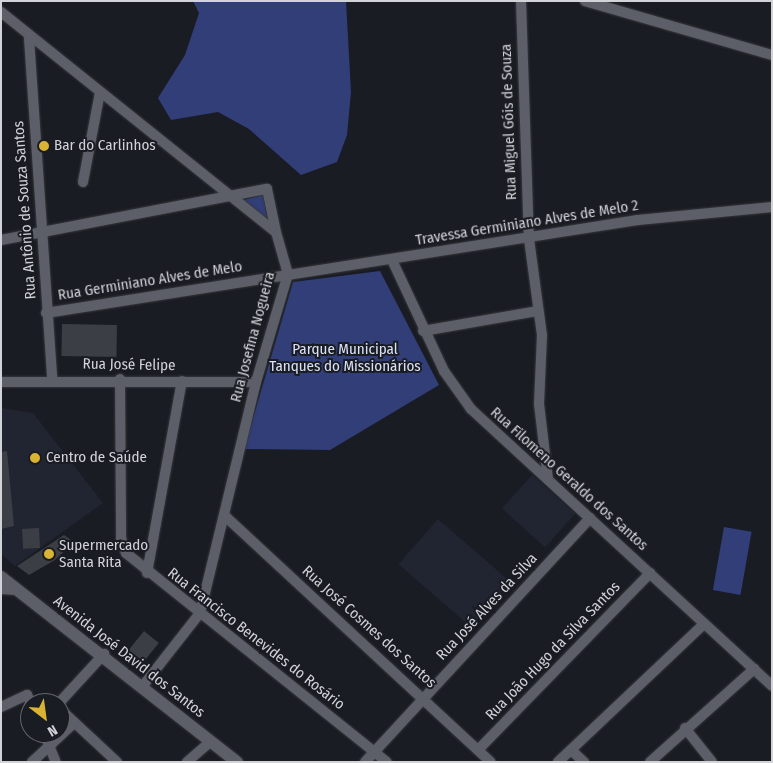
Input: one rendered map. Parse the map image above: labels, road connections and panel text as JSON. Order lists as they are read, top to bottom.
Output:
{
  "streets": {
    "main road": ["Avenida José David dos Santos"],
    "street": [
      "Rua Miguel Góis de Souza",
      "Rua Antônio de Souza Santos",
      "Travessa Germiniano Alves de Melo 2",
      "Rua Germiniano Alves de Melo",
      "Rua Josefina Nogueira",
      "Rua José Felipe",
      "Rua Filomeno Geraldo dos Santos",
      "Rua José Alves da Silva",
      "Rua José Cosmes dos Santos",
      "Rua Francisco Benevides do Rosário",
      "Rua João Hugo da Silva Santos"
    ]
  },
  "crossings": [
    ["Rua Miguel Góis de Souza", "Travessa Germiniano Alves de Melo 2"],
    ["Rua Miguel Góis de Souza", "Rua Filomeno Geraldo dos Santos"],
    ["Rua Antônio de Souza Santos", "Rua Germiniano Alves de Melo"],
    ["Rua Antônio de Souza Santos", "Rua José Felipe"],
    ["Travessa Germiniano Alves de Melo 2", "Rua Germiniano Alves de Melo"],
    ["Travessa Germiniano Alves de Melo 2", "Rua Josefina Nogueira"],
    ["Travessa Germiniano Alves de Melo 2", "Rua Filomeno Geraldo dos Santos"],
    ["Rua Germiniano Alves de Melo", "Rua Josefina Nogueira"],
    ["Rua Josefina Nogueira", "Rua José Felipe"],
    ["Rua Josefina Nogueira", "Rua José Cosmes dos Santos"],
    ["Rua Josefina Nogueira", "Rua Francisco Benevides do Rosário"],
    ["Rua Josefina Nogueira", "Avenida José David dos Santos"],
    ["Rua José Felipe", "Rua Francisco Benevides do Rosário"],
    ["Rua Filomeno Geraldo dos Santos", "Rua José Alves da Silva"],
    ["Rua Filomeno Geraldo dos Santos", "Rua João Hugo da Silva Santos"],
    ["Rua José Alves da Silva", "Rua José Cosmes dos Santos"],
    ["Rua José Alves da Silva", "Rua Francisco Benevides do Rosário"],
    ["Rua José Cosmes dos Santos", "Rua João Hugo da Silva Santos"]
  ],
  "parks": ["Parque Municipal Tanques do Missionários"],
  "places": ["Bar do Carlinhos", "Centro de Saúde", "Supermercado Santa Rita"],
  "north": "bottom right"
}
